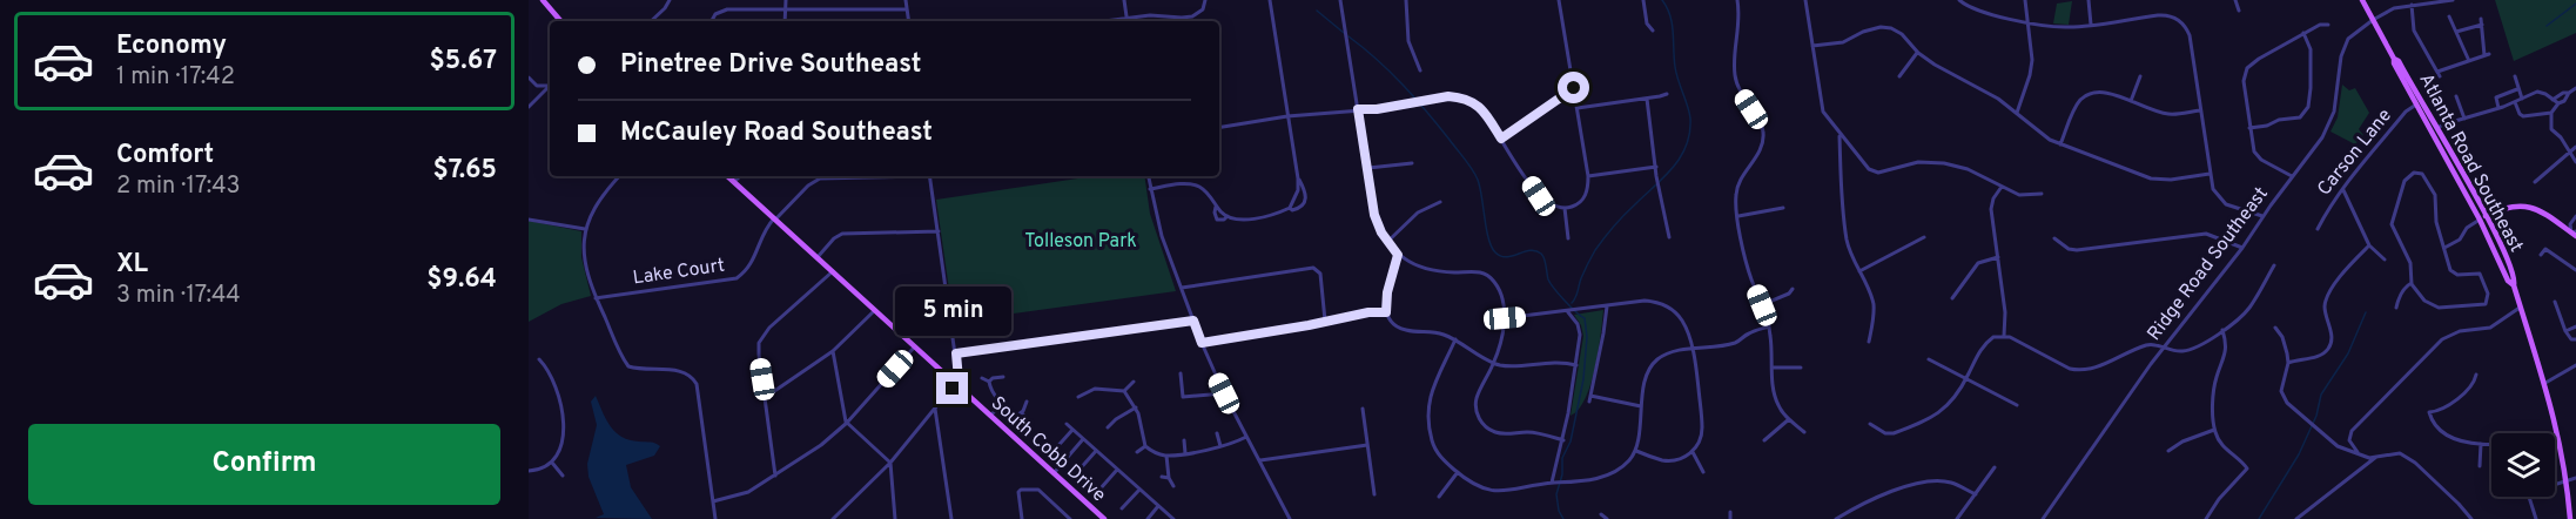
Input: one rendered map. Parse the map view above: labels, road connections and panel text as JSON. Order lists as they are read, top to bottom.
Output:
{
  "streets": {
    "main road": ["Atlanta Road Southeast", "South Cobb Drive"],
    "street": ["Carson Lane", "Ridge Road Southeast", "Lake Court"]
  },
  "crossings": [
    ["Carson Lane", "Atlanta Road Southeast"],
    ["Atlanta Road Southeast", "Ridge Road Southeast"],
    ["Lake Court", "South Cobb Drive"]
  ],
  "parks": ["Tolleson Park"],
  "page": {
    "list": [
      {
        "name": "Economy",
        "note": "1 min · 17:42",
        "value": "$5.67"
      },
      {
        "name": "Comfort",
        "note": "2 min · 17:43",
        "value": "$7.65"
      },
      {
        "name": "XL",
        "note": "3 min · 17:44",
        "value": "$9.64"
      }
    ],
    "banner": ["Pinetree Drive Southeast", "McCauley Road Southeast"],
    "bubble": "5 min",
    "buttons": "Confirm"
  }
}
